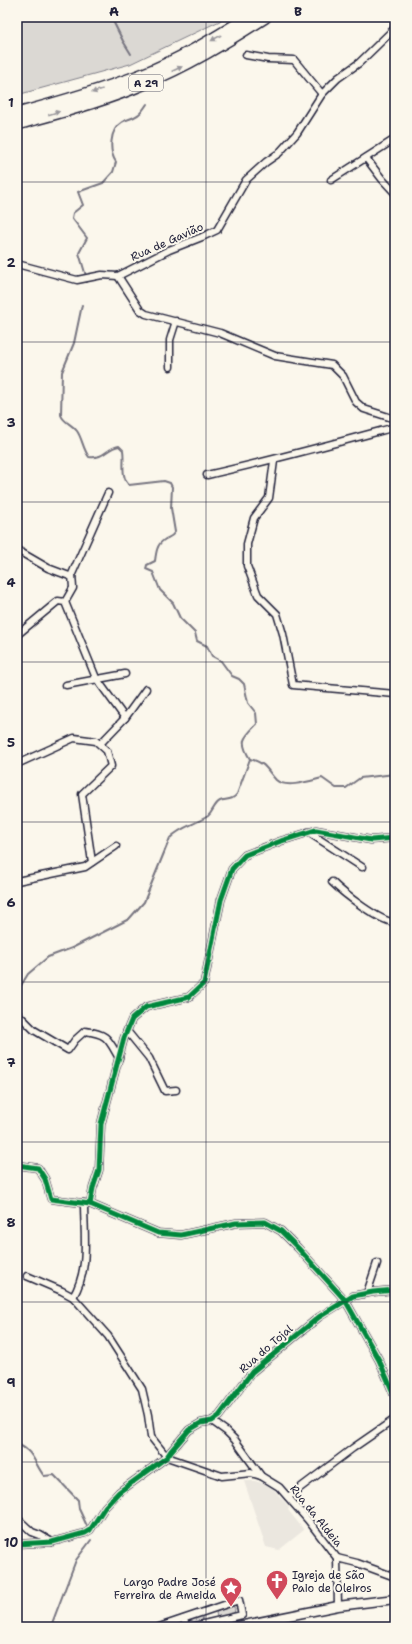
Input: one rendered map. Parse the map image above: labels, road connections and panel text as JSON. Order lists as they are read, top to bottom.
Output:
{
  "streets": {
    "highway": ["A 29"],
    "street": ["Rua de Gavião", "Rua do Tojal", "Rua da Aldeia"]
  },
  "crossings": [
    ["Rua do Tojal", "Rua da Aldeia"]
  ],
  "places": {
    "church": ["Igreja de São Paio de Oleiros"],
    "place": ["Largo Padre José Ferreira de Ameida"]
  },
  "grid": {
    "columns": ["A", "B"],
    "rows": [
      "1",
      "2",
      "3",
      "4",
      "5",
      "6",
      "7",
      "8",
      "9",
      "10"
    ]
  }
}
